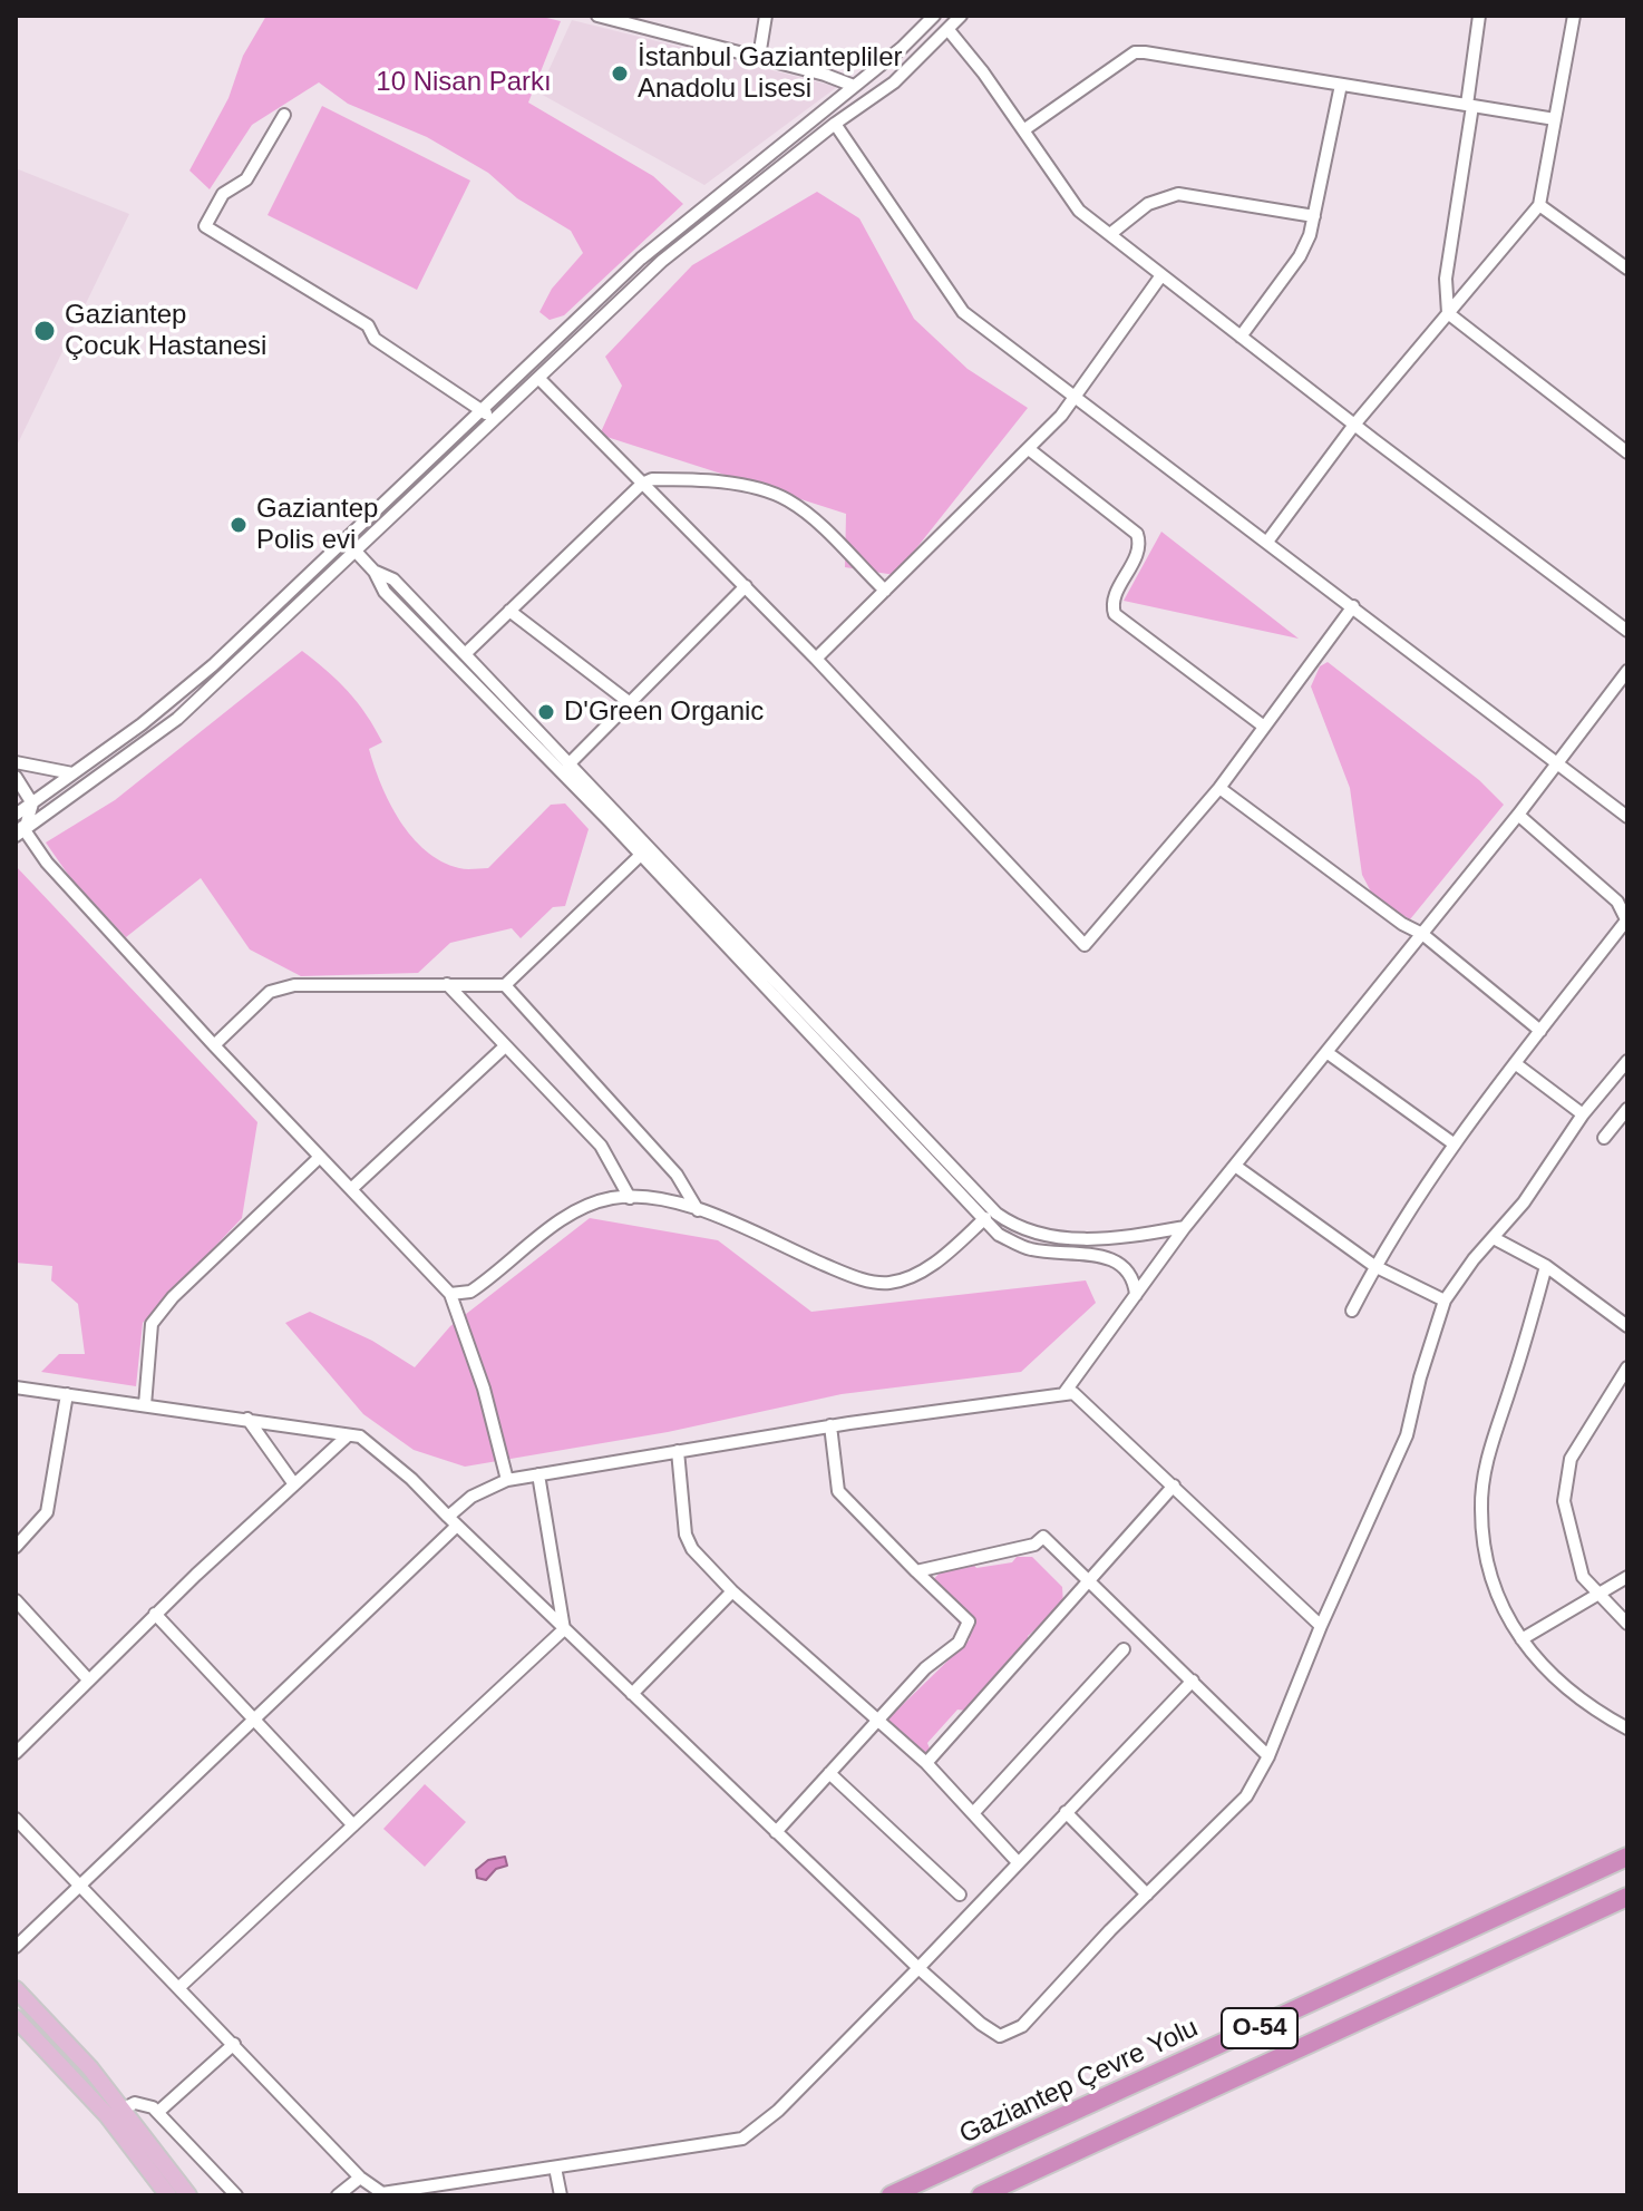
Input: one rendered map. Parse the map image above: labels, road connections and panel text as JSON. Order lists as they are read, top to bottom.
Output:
{
  "streets": {
    "highway": ["O-54", "Gaziantep Çevre Yolu"]
  },
  "parks": ["10 Nisan Parkı"],
  "places": [
    "İstanbul Gaziantepliler Anadolu Lisesi",
    "Gaziantep Çocuk Hastanesi",
    "Gaziantep Polis evi",
    "D'Green Organic"
  ]
}
